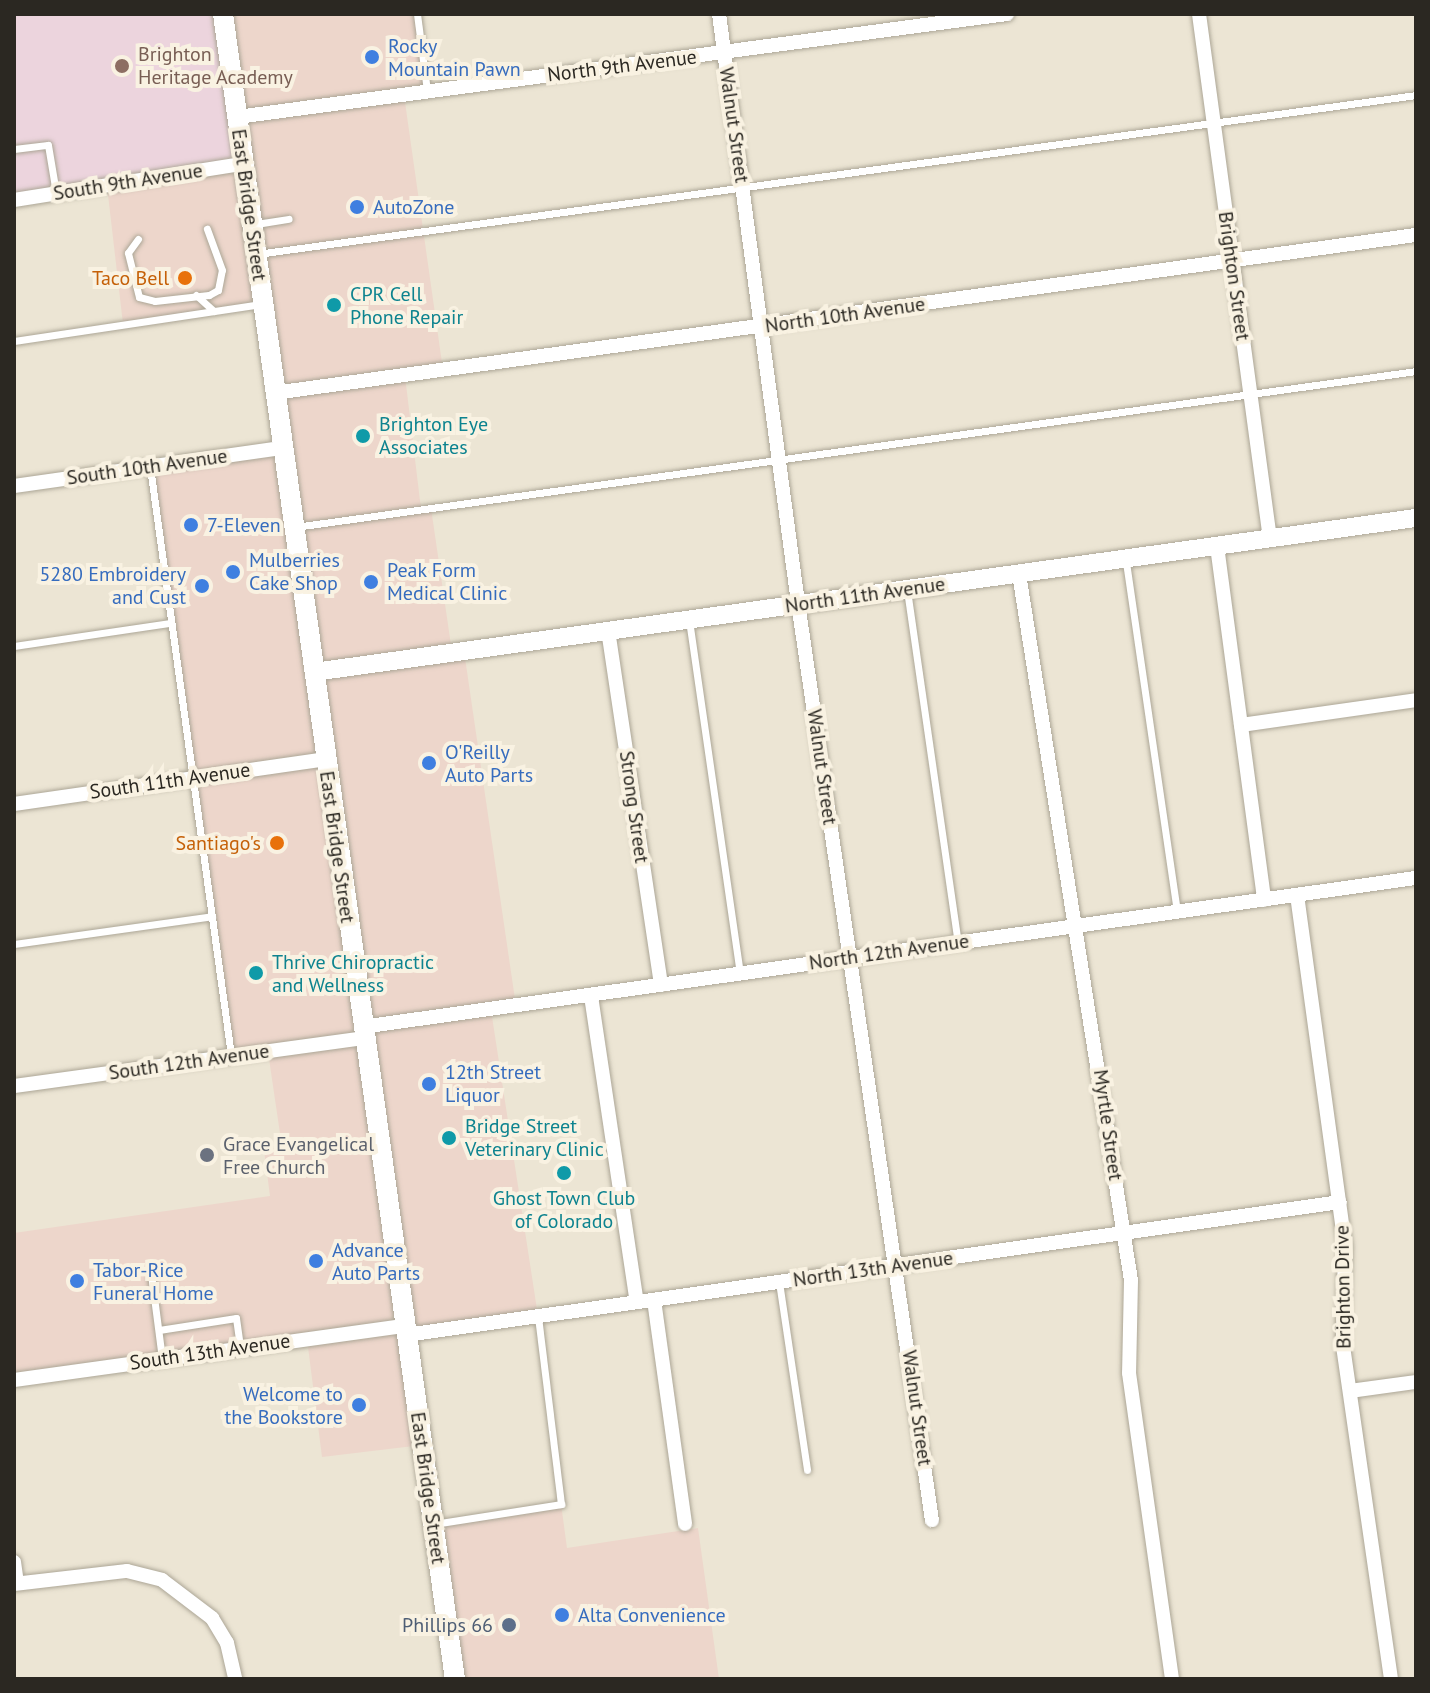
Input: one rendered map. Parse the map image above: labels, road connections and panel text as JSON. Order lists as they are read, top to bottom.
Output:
{
  "streets": {
    "main road": ["East Bridge Street"],
    "street": [
      "North 9th Avenue",
      "Walnut Street",
      "South 9th Avenue",
      "Brighton Street",
      "North 10th Avenue",
      "South 10th Avenue",
      "North 11th Avenue",
      "South 11th Avenue",
      "Strong Street",
      "North 12th Avenue",
      "South 12th Avenue",
      "Myrtle Street",
      "North 13th Avenue",
      "Brighton Drive",
      "South 13th Avenue"
    ]
  },
  "crossings": [
    ["North 9th Avenue", "Walnut Street"],
    ["North 9th Avenue", "East Bridge Street"],
    ["Walnut Street", "North 10th Avenue"],
    ["Walnut Street", "North 11th Avenue"],
    ["Walnut Street", "North 12th Avenue"],
    ["Walnut Street", "North 13th Avenue"],
    ["South 9th Avenue", "East Bridge Street"],
    ["East Bridge Street", "North 10th Avenue"],
    ["East Bridge Street", "South 10th Avenue"],
    ["East Bridge Street", "North 11th Avenue"],
    ["East Bridge Street", "South 11th Avenue"],
    ["East Bridge Street", "North 12th Avenue"],
    ["East Bridge Street", "South 12th Avenue"],
    ["East Bridge Street", "North 13th Avenue"],
    ["East Bridge Street", "South 13th Avenue"],
    ["Brighton Street", "North 10th Avenue"],
    ["Brighton Street", "North 11th Avenue"],
    ["North 11th Avenue", "Strong Street"],
    ["North 11th Avenue", "Myrtle Street"],
    ["Strong Street", "North 12th Avenue"],
    ["North 12th Avenue", "South 12th Avenue"],
    ["North 12th Avenue", "Myrtle Street"],
    ["North 12th Avenue", "Brighton Drive"],
    ["Myrtle Street", "North 13th Avenue"],
    ["North 13th Avenue", "Brighton Drive"],
    ["North 13th Avenue", "South 13th Avenue"]
  ],
  "places": [
    "Rocky Mountain Pawn",
    "Brighton Heritage Academy",
    "AutoZone",
    "Taco Bell",
    "CPR Cell Phone Repair",
    "Brighton Eye Associates",
    "7-Eleven",
    "Mulberries Cake Shop",
    "Peak Form Medical Clinic",
    "5280 Embroidery and Cust",
    "O'Reilly Auto Parts",
    "Santiago's",
    "Thrive Chiropractic and Wellness",
    "12th Street Liquor",
    "Bridge Street Veterinary Clinic",
    "Grace Evangelical Free Church",
    "Ghost Town Club of Colorado",
    "Advance Auto Parts",
    "Tabor-Rice Funeral Home",
    "Welcome to the Bookstore",
    "Alta Convenience",
    "Phillips 66"
  ]
}
